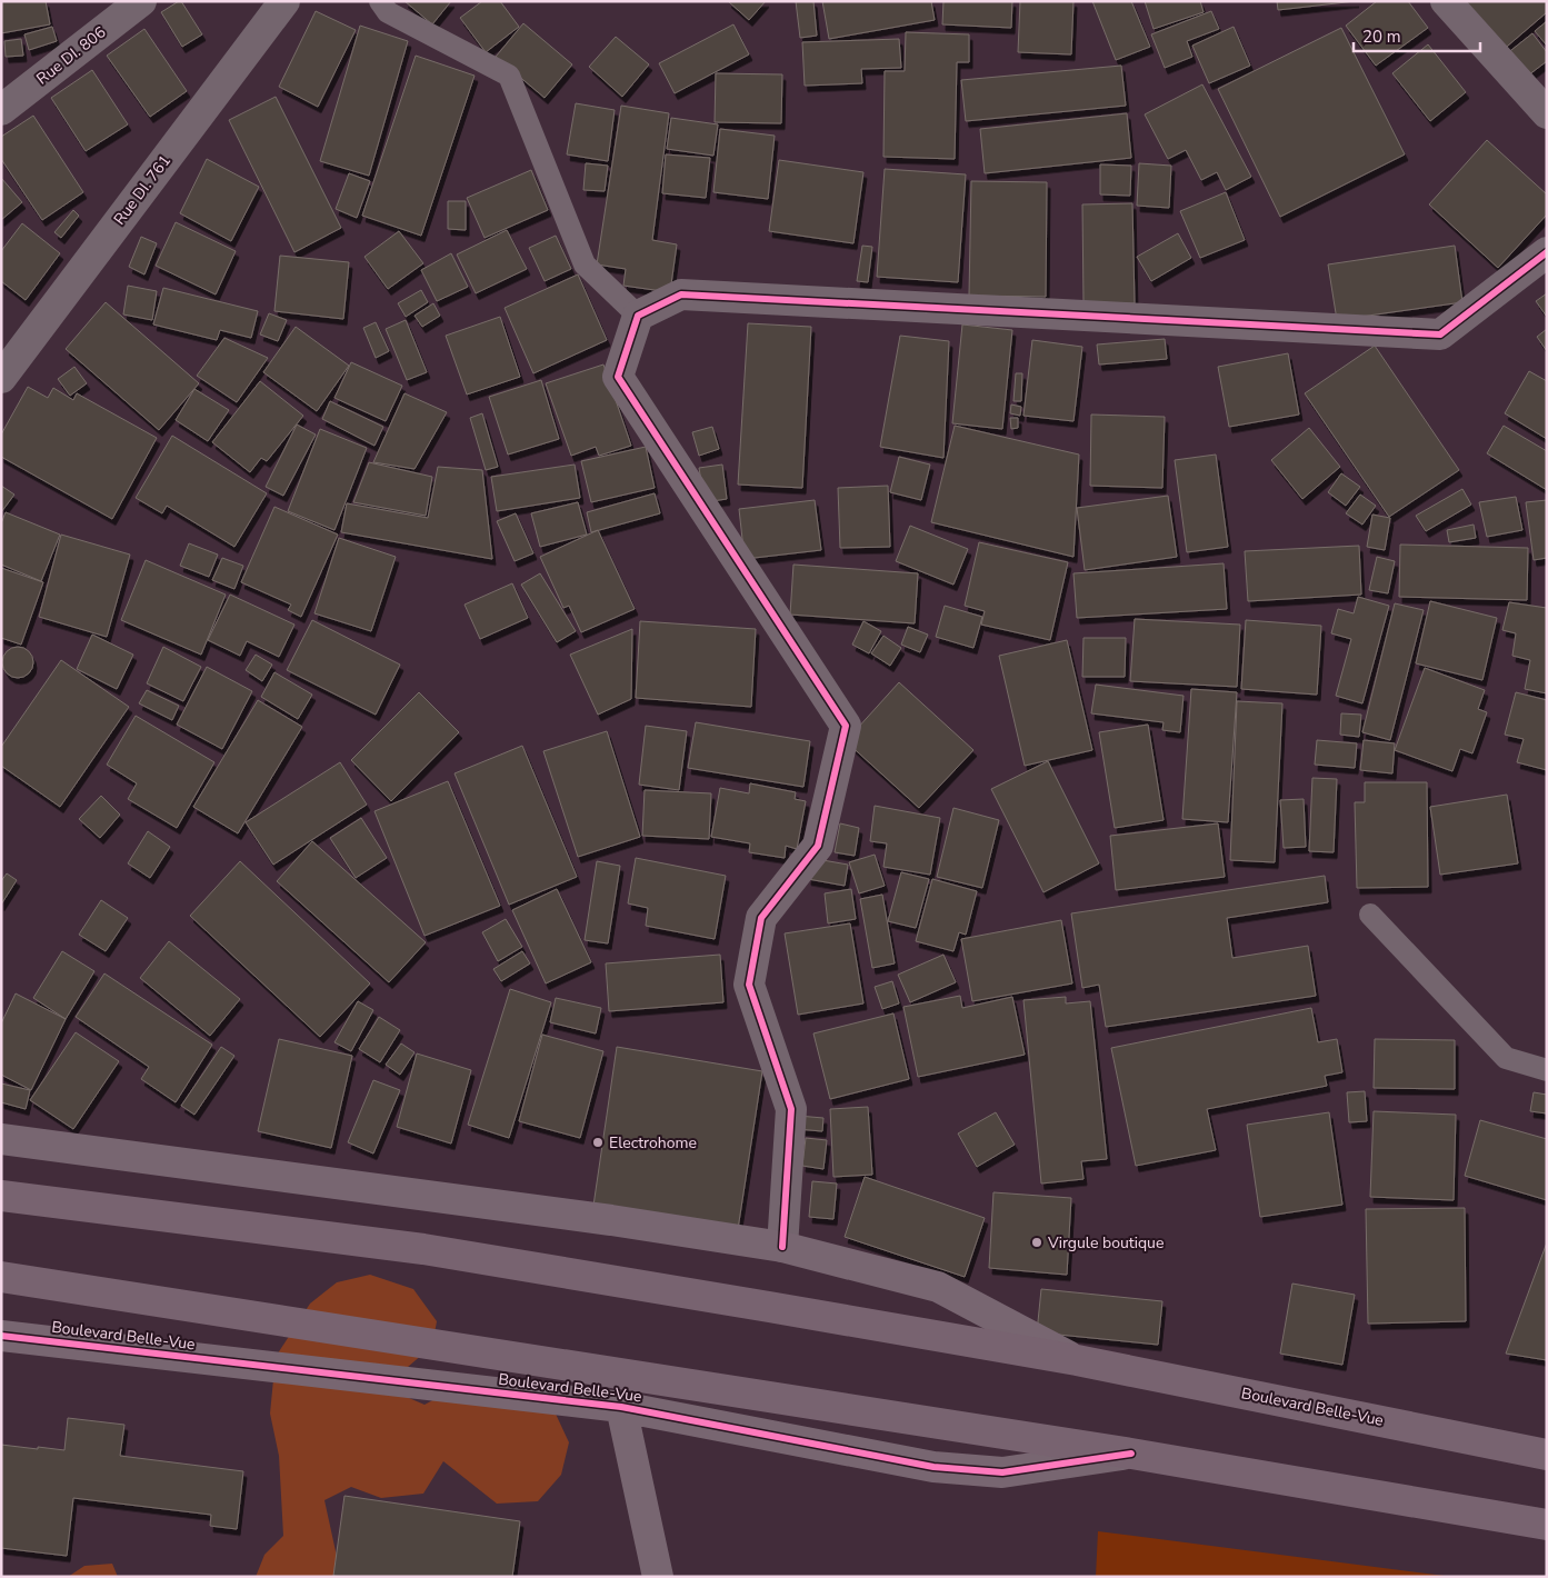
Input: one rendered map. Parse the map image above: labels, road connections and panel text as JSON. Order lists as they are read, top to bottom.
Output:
{
  "streets": {
    "main road": ["Boulevard Belle-Vue"],
    "street": ["Rue DI. 806", "Rue DI. 761"]
  },
  "places": ["Electrohome", "Virgule boutique"],
  "scale_bar": "20 m"
}
